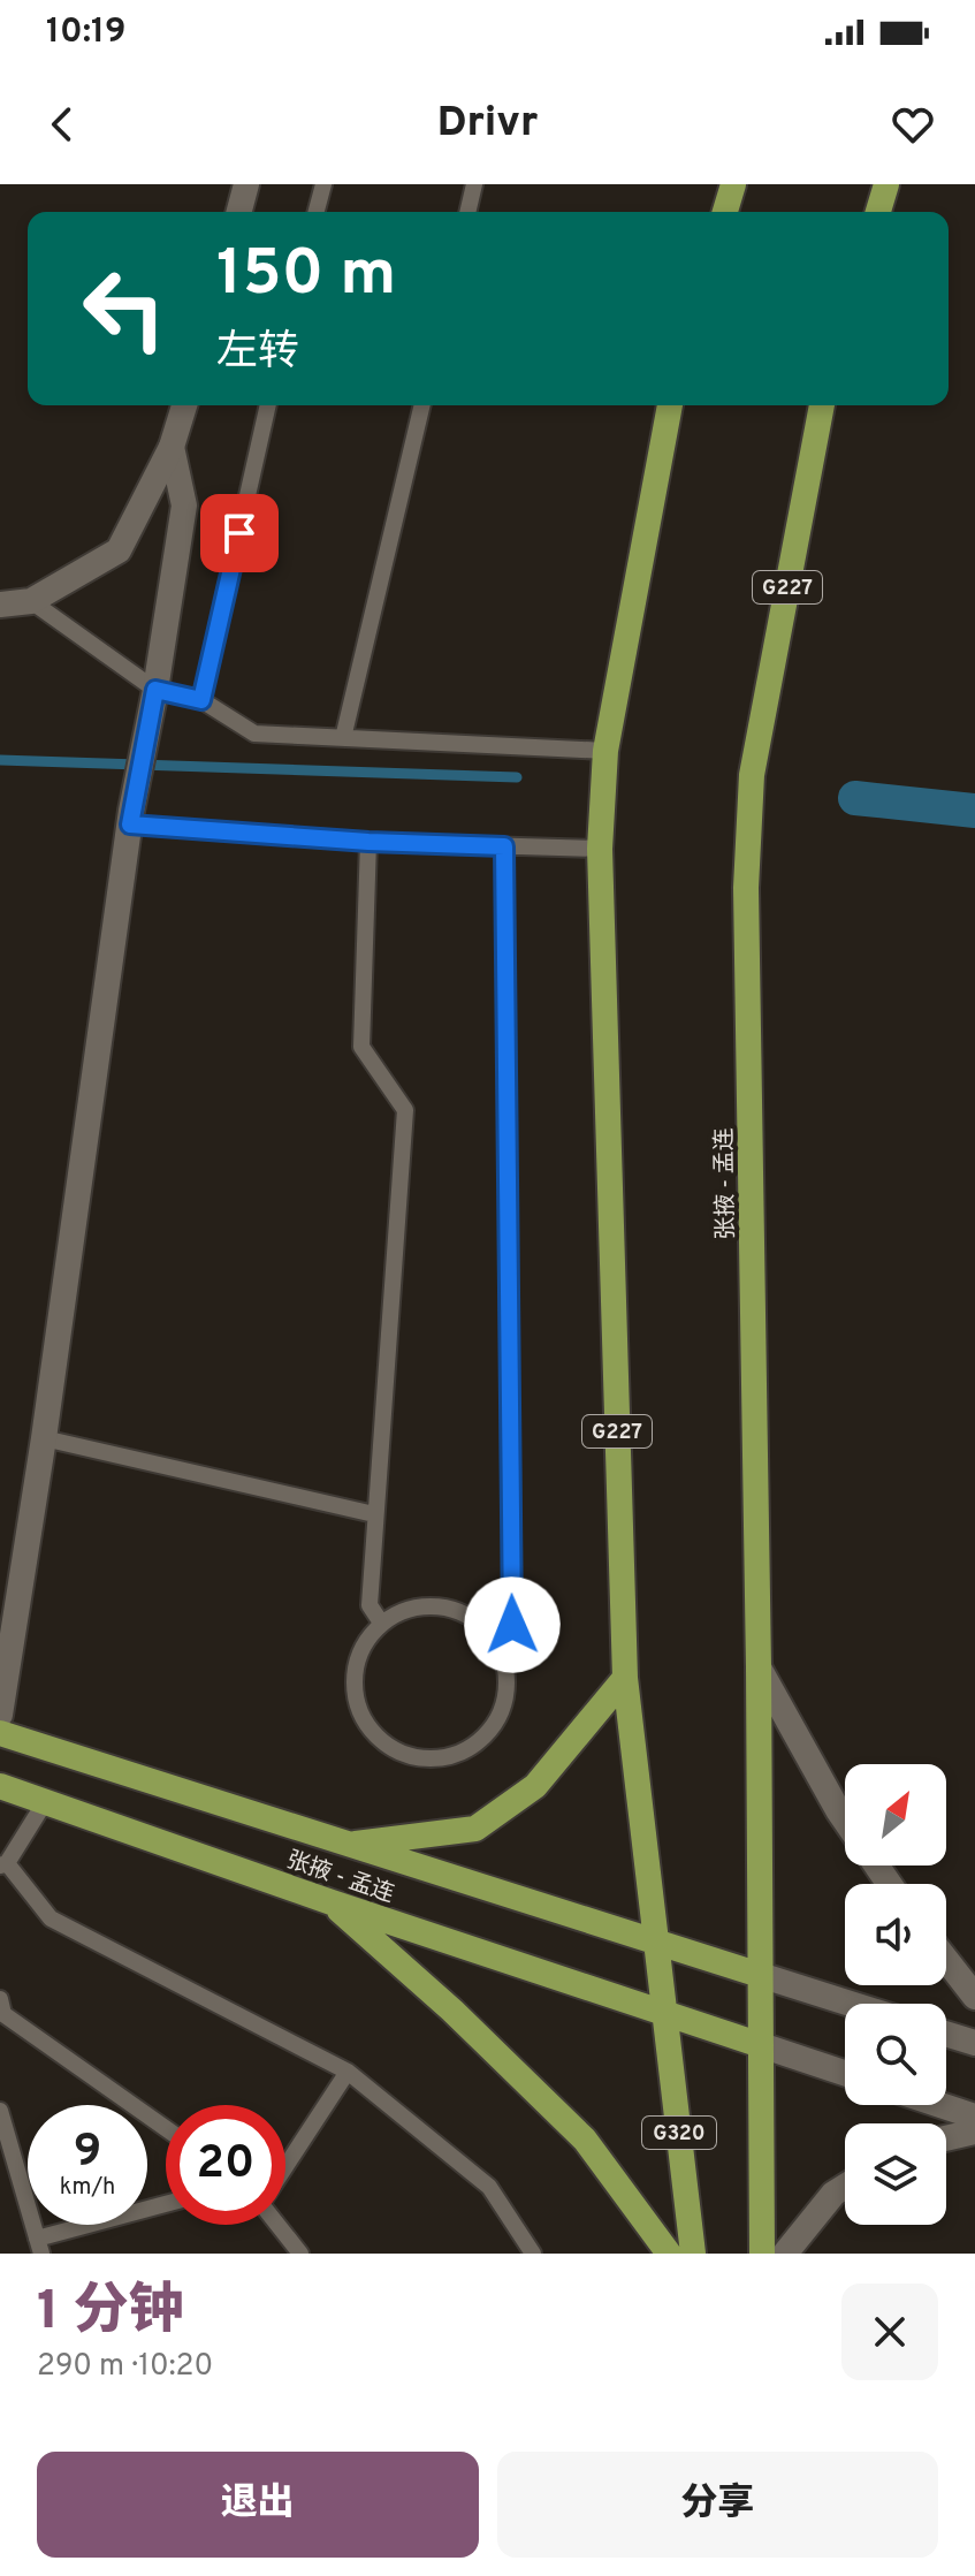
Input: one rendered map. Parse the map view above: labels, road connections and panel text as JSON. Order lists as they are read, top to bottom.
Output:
{
  "streets": {
    "highway": ["G227", "张掖 - 孟连", "G320"]
  },
  "crossings": [
    ["G227", "张掖 - 孟连"],
    ["G227", "G320"],
    ["张掖 - 孟连", "G320"]
  ],
  "north": "top right",
  "page": {
    "status": "10:19",
    "header": "Drivr",
    "turn": ["150 m", "左转"],
    "speed": "9 km/h",
    "limit": "20",
    "heading": ["1 分钟", "290 m · 10:20"],
    "buttons": ["退出", "分享"]
  }
}
